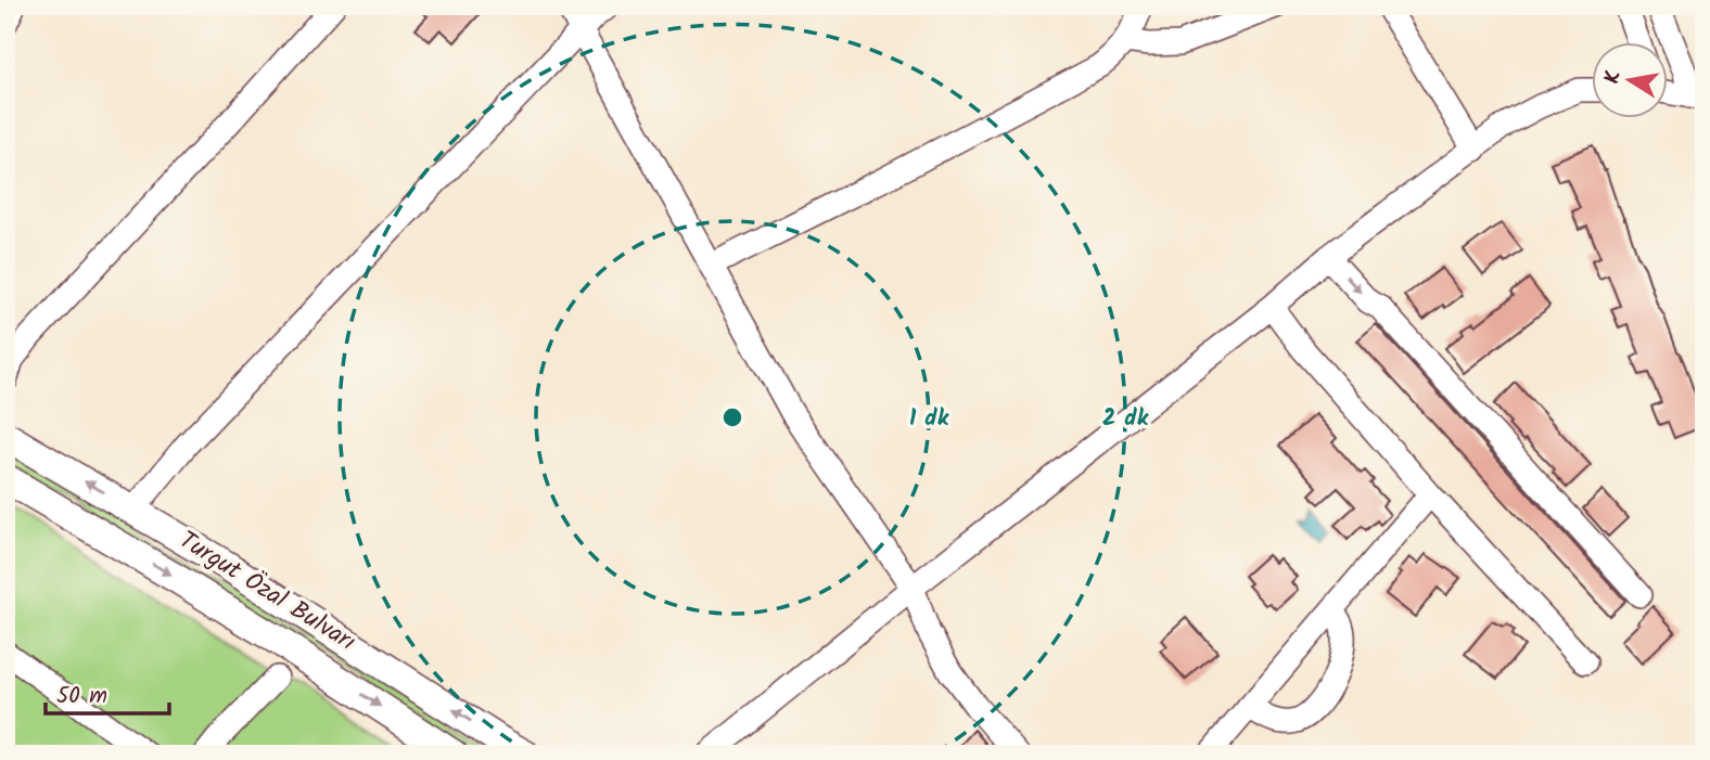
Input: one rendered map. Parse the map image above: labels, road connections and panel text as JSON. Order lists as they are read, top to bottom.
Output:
{
  "streets": {
    "main road": ["Turgut Özal Bulvarı"]
  },
  "scale_bar": "50 m",
  "north": "left",
  "rings": ["1 dk", "2 dk"]
}
